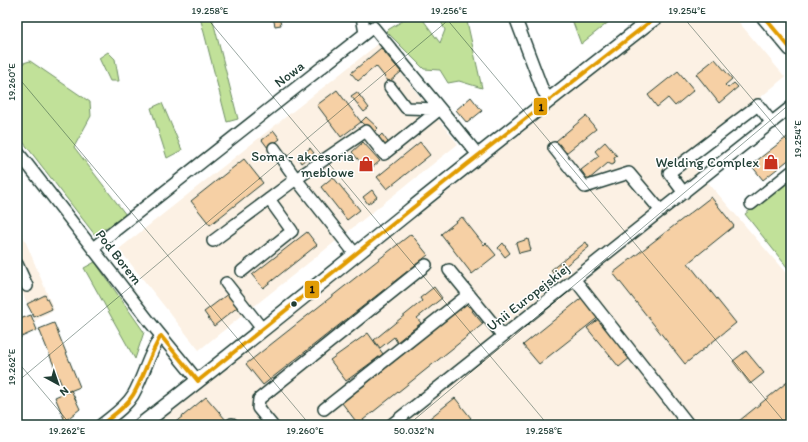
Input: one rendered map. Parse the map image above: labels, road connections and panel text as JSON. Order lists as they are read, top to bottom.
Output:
{
  "streets": {
    "street": ["Nowa", "Pod Borem", "Unii Europejskiej"]
  },
  "crossings": [
    ["Nowa", "Pod Borem"]
  ],
  "places": {
    "shop": ["Welding Complex", "Soma - akcesoria meblowe"]
  },
  "lines": ["transit line 1"],
  "north": "bottom right",
  "coordinates": [
    "19.258°E",
    "19.256°E",
    "19.254°E",
    "19.260°E",
    "19.262°E",
    "50.032°N"
  ]
}
